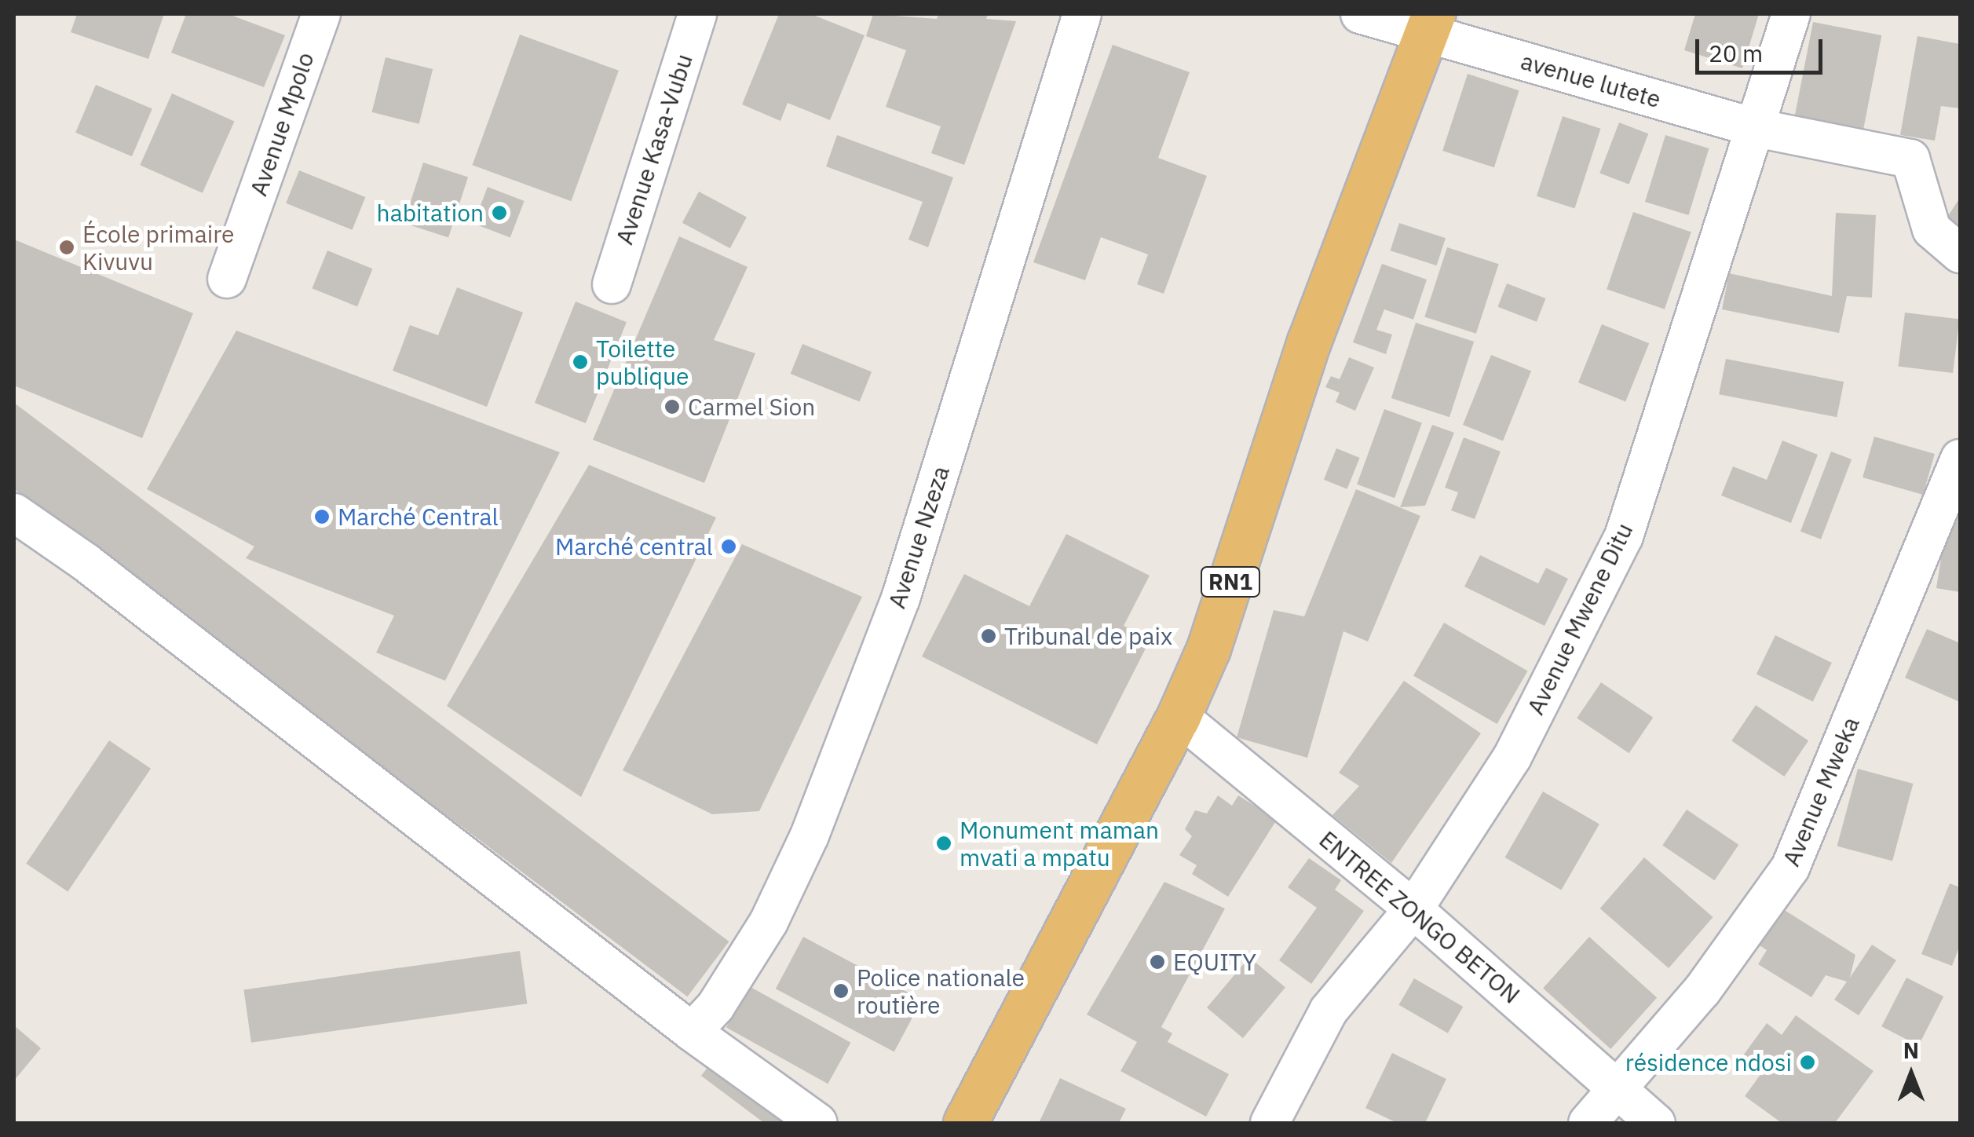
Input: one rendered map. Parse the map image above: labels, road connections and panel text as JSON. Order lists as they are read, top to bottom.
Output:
{
  "streets": {
    "highway": ["RN1"],
    "street": [
      "avenue lutete",
      "Avenue Mpolo",
      "Avenue Kasa-Vubu",
      "Avenue Nzeza",
      "Avenue Mwene Ditu",
      "Avenue Mweka",
      "ENTREE ZONGO BETON"
    ]
  },
  "crossings": [
    ["avenue lutete", "RN1"],
    ["avenue lutete", "Avenue Mwene Ditu"],
    ["RN1", "ENTREE ZONGO BETON"],
    ["Avenue Mwene Ditu", "ENTREE ZONGO BETON"],
    ["Avenue Mweka", "ENTREE ZONGO BETON"]
  ],
  "places": [
    "habitation",
    "École primaire Kivuvu",
    "Toilette publique",
    "Carmel Sion",
    "Marché Central",
    "Marché central",
    "Tribunal de paix",
    "Monument maman mvati a mpatu",
    "EQUITY",
    "Police nationale routière",
    "résidence ndosi"
  ],
  "scale_bar": "20 m",
  "north": "top"
}
